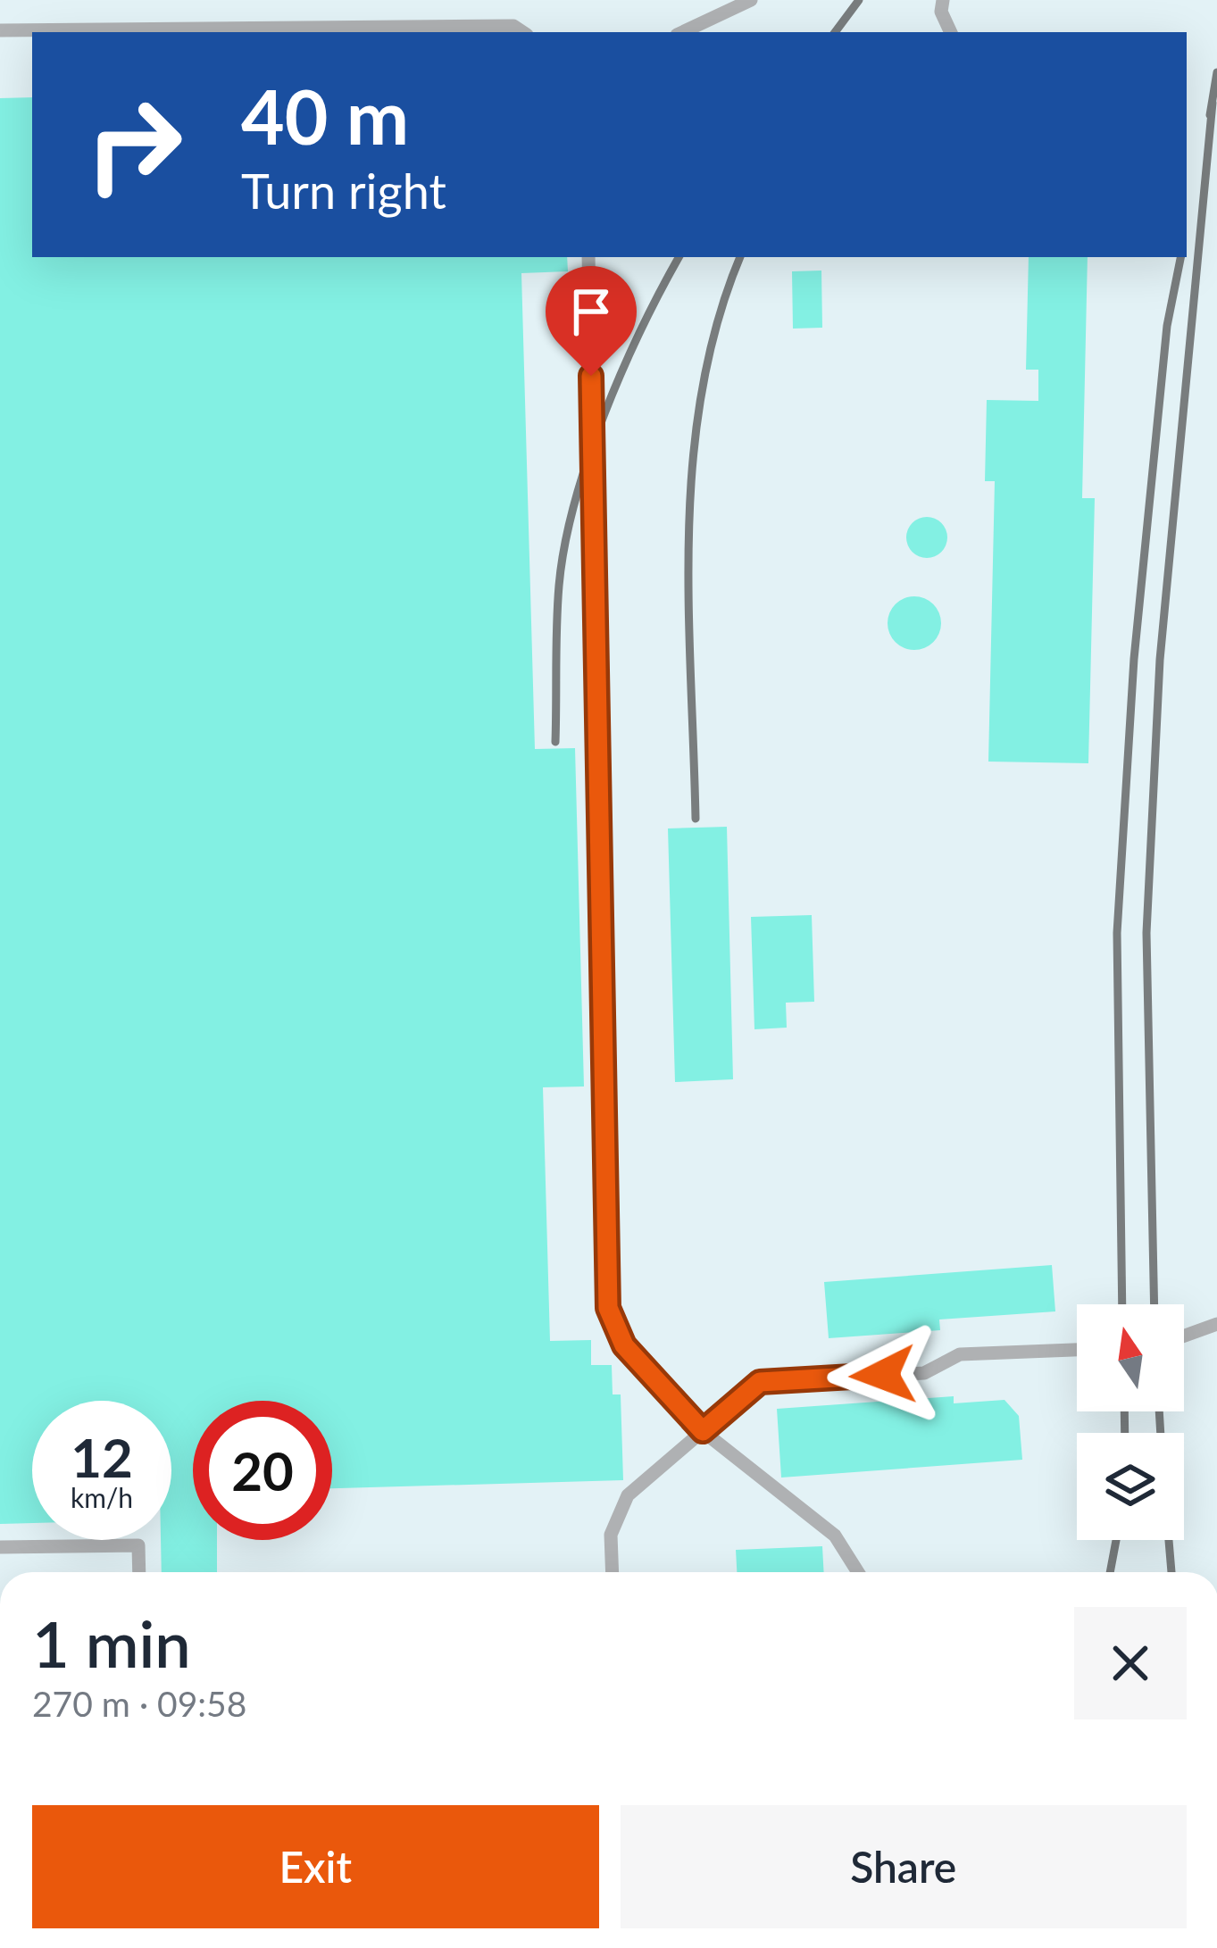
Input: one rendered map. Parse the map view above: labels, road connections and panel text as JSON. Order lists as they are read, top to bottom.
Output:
{
  "north": "top",
  "page": {
    "turn": ["40 m", "Turn right"],
    "speed": "12 km/h",
    "limit": "20",
    "heading": ["1 min", "270 m · 09:58"],
    "buttons": ["Exit", "Share"]
  }
}
